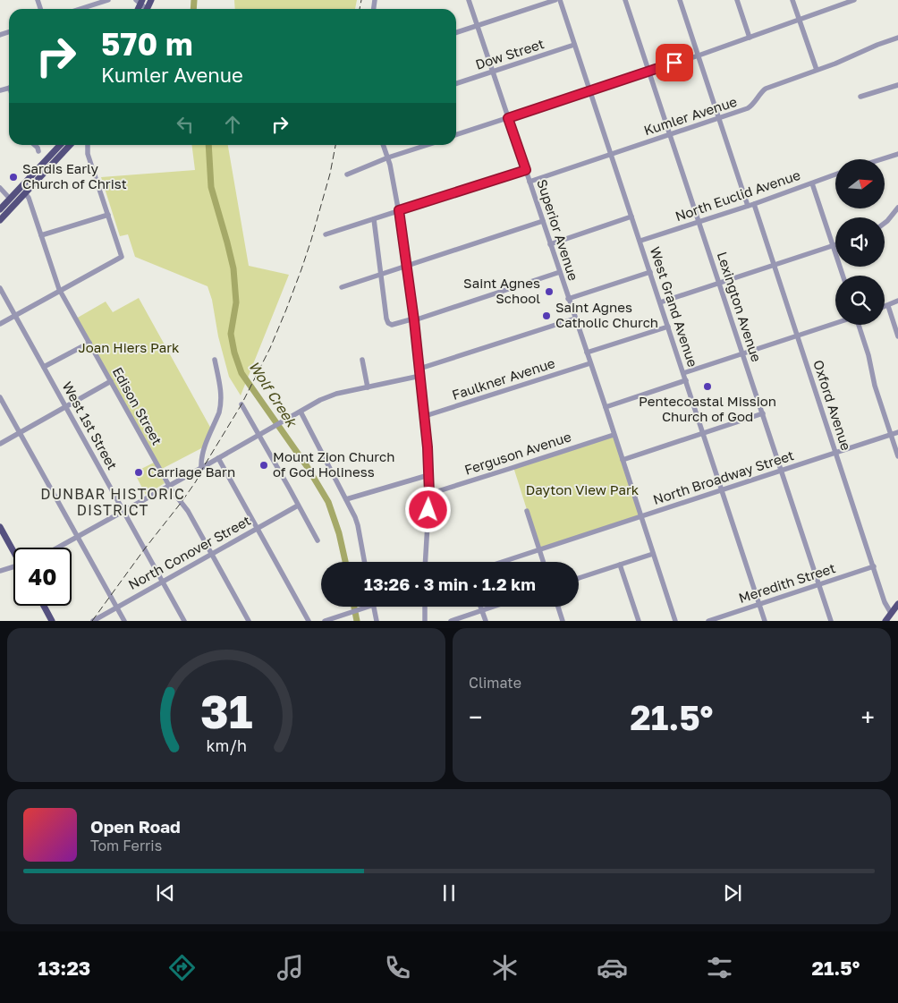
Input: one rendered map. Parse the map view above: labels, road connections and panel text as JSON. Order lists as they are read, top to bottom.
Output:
{
  "streets": {
    "street": [
      "Dow Street",
      "Kumler Avenue",
      "North Euclid Avenue",
      "Superior Avenue",
      "West Grand Avenue",
      "Lexington Avenue",
      "Faulkner Avenue",
      "Oxford Avenue",
      "Edison Street",
      "West 1st Street",
      "Ferguson Avenue",
      "North Broadway Street",
      "North Conover Street",
      "Meredith Street"
    ]
  },
  "crossings": [
    ["Dow Street", "Superior Avenue"],
    ["Dow Street", "West Grand Avenue"],
    ["Kumler Avenue", "Superior Avenue"],
    ["Kumler Avenue", "West Grand Avenue"],
    ["Kumler Avenue", "Lexington Avenue"],
    ["Kumler Avenue", "Oxford Avenue"],
    ["North Euclid Avenue", "West Grand Avenue"],
    ["North Euclid Avenue", "Lexington Avenue"],
    ["North Euclid Avenue", "Oxford Avenue"],
    ["Superior Avenue", "Faulkner Avenue"],
    ["Superior Avenue", "Ferguson Avenue"],
    ["Superior Avenue", "North Broadway Street"],
    ["West Grand Avenue", "North Broadway Street"],
    ["West Grand Avenue", "Meredith Street"],
    ["Lexington Avenue", "North Broadway Street"],
    ["Lexington Avenue", "Meredith Street"],
    ["Oxford Avenue", "North Broadway Street"],
    ["Oxford Avenue", "Meredith Street"],
    ["Edison Street", "North Conover Street"],
    ["West 1st Street", "North Conover Street"]
  ],
  "districts": ["DUNBAR HISTORIC DISTRICT"],
  "water": ["Wolf Creek"],
  "parks": ["Joan Hiers Park", "Dayton View Park"],
  "places": [
    "Sardis Early Church of Christ",
    "Saint Agnes School",
    "Saint Agnes Catholic Church",
    "Pentecoastal Mission Church of God",
    "Mount Zion Church of God Holiness",
    "Carriage Barn"
  ],
  "north": "right",
  "page": {
    "turn": ["570 m", "Kumler Avenue"],
    "limit": "40",
    "trip": "13:26 · 3 min · 1.2 km",
    "tile": "Climate",
    "heat": ["−", "21.5°", "+"],
    "song": ["Open Road", "Tom Ferris"],
    "tabs": ["13:23", "21.5°"],
    "gauge": ["31", "km/h"]
  }
}
